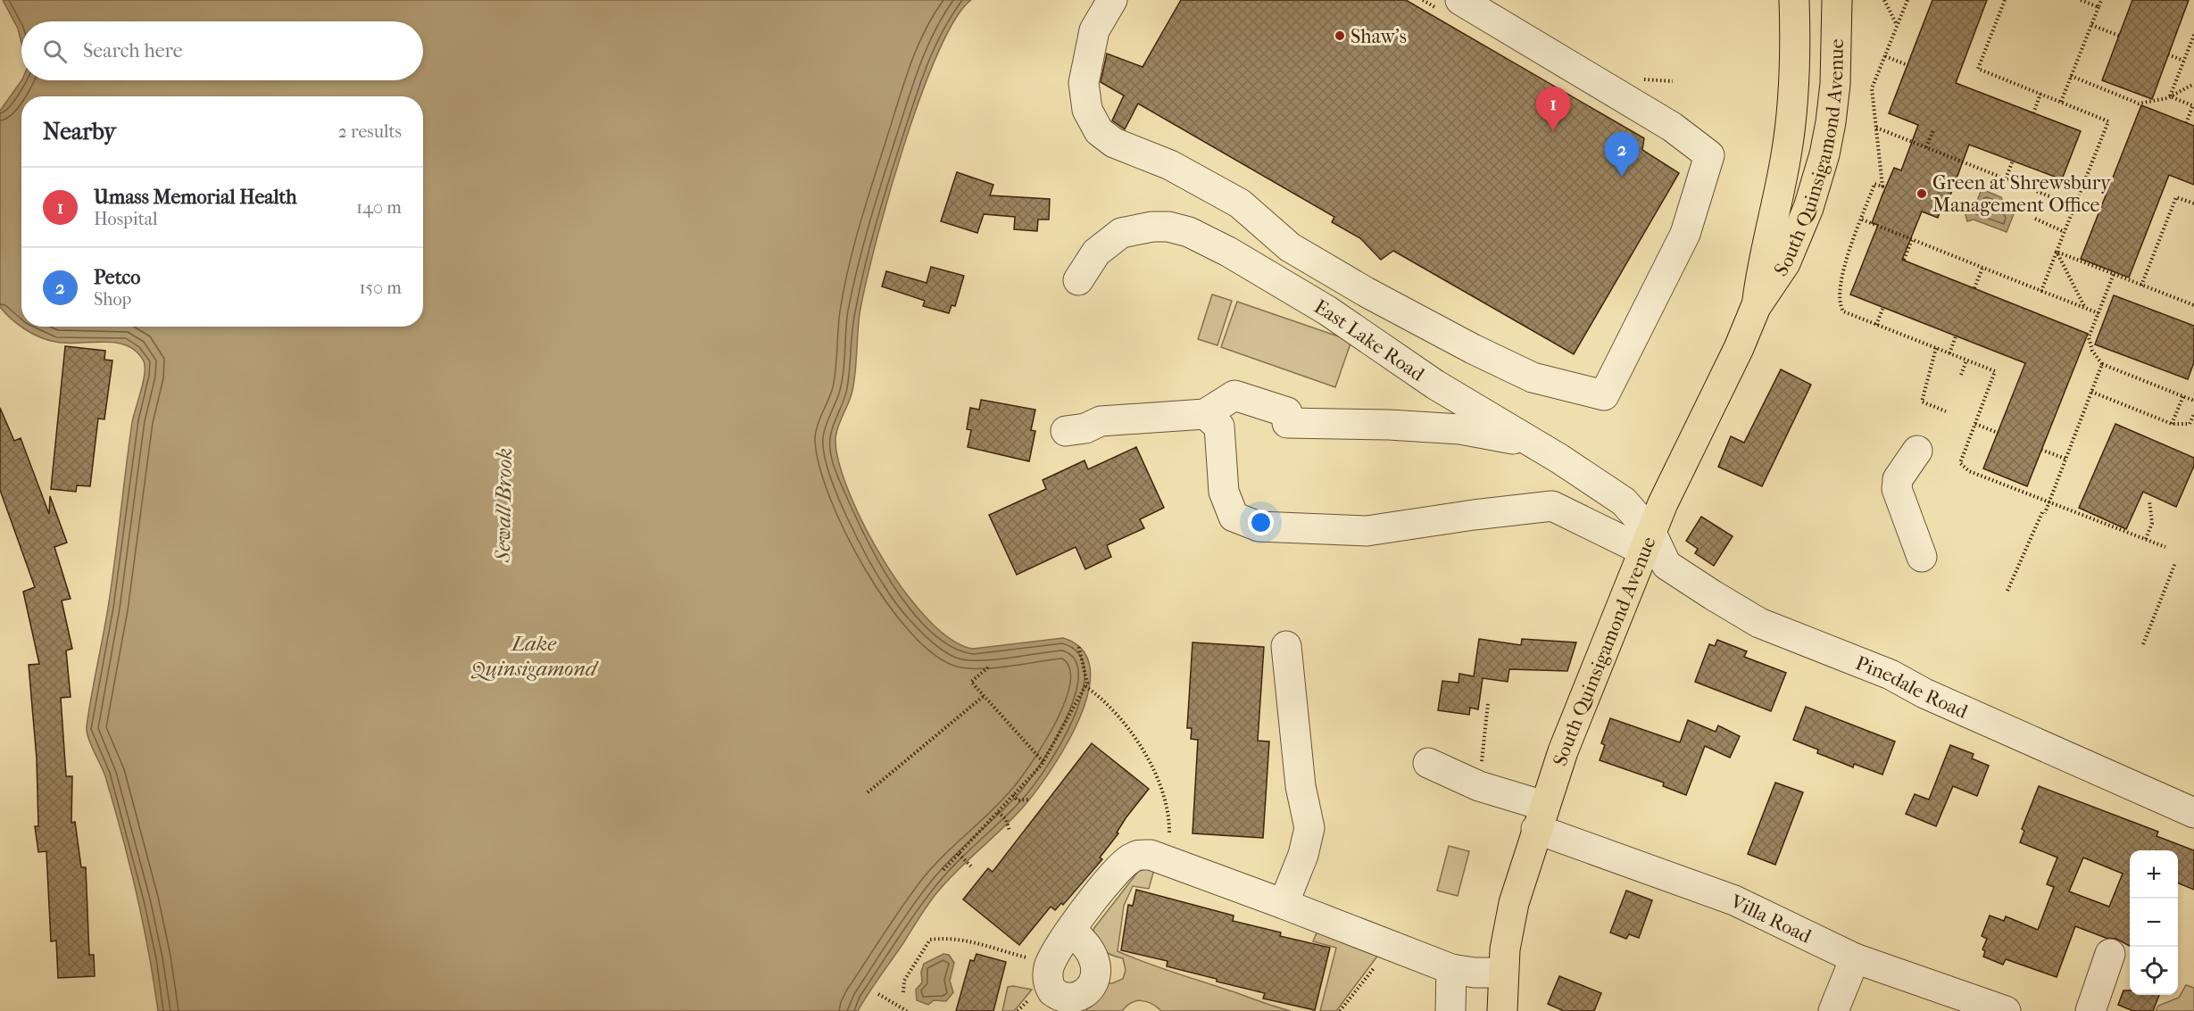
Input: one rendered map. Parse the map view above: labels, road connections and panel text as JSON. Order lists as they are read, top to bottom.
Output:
{
  "streets": {
    "main road": ["South Quinsigamond Avenue"],
    "street": ["East Lake Road", "Pinedale Road", "Villa Road"]
  },
  "crossings": [
    ["South Quinsigamond Avenue", "East Lake Road"],
    ["South Quinsigamond Avenue", "Pinedale Road"],
    ["South Quinsigamond Avenue", "Villa Road"],
    ["East Lake Road", "Pinedale Road"]
  ],
  "water": ["Sewall Brook", "Lake Quinsigamond"],
  "places": ["Shaw's", "Green at Shrewsbury Management Office"],
  "page": {
    "search": "Search here",
    "pins": ["1", "2"],
    "heading": ["Nearby", "2 results"],
    "list": [
      {
        "mark": "1",
        "name": "Umass Memorial Health",
        "note": "Hospital",
        "value": "140 m"
      },
      {
        "mark": "2",
        "name": "Petco",
        "note": "Shop",
        "value": "150 m"
      }
    ],
    "map_buttons": ["+", "−"]
  }
}
